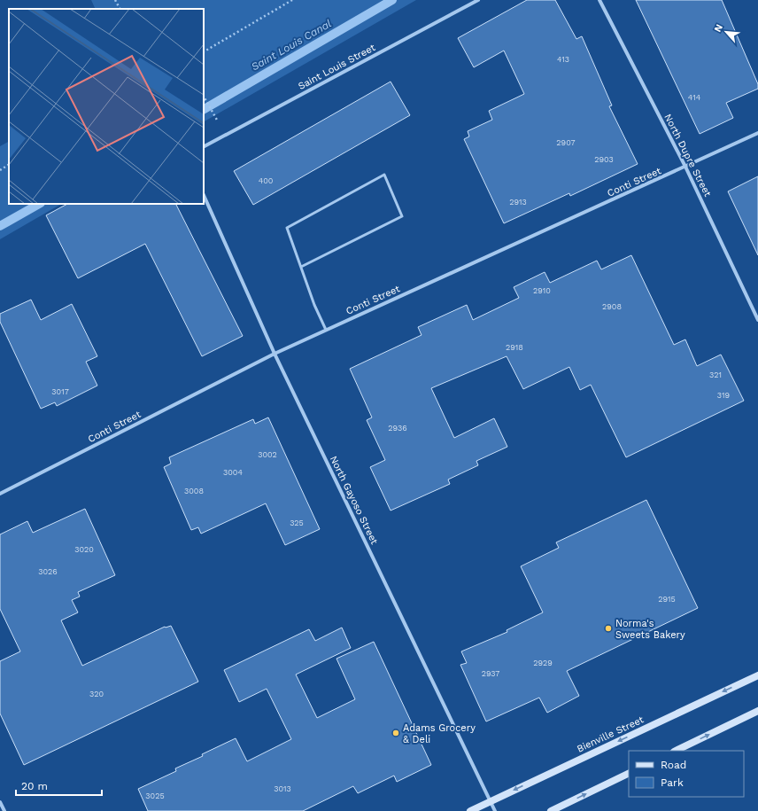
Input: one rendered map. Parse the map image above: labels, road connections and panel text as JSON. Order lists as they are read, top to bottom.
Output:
{
  "streets": {
    "street": [
      "Saint Louis Street",
      "North Dupre Street",
      "Conti Street",
      "North Gayoso Street",
      "Bienville Street"
    ]
  },
  "crossings": [
    ["North Dupre Street", "Conti Street"],
    ["Conti Street", "North Gayoso Street"],
    ["North Gayoso Street", "Bienville Street"]
  ],
  "water": ["Saint Louis Canal"],
  "places": ["Norma's Sweets Bakery", "Adams Grocery & Deli"],
  "house_numbers": [
    "413",
    "414",
    "2907",
    "2903",
    "400",
    "2913",
    "2910",
    "2908",
    "2918",
    "321",
    "3017",
    "319",
    "2936",
    "3002",
    "3004",
    "3008",
    "325",
    "3020",
    "3026",
    "2915",
    "2929",
    "2937",
    "320",
    "3013",
    "3025"
  ],
  "legend": ["Road", "Park"],
  "scale_bar": "20 m",
  "north": "top left"
}
